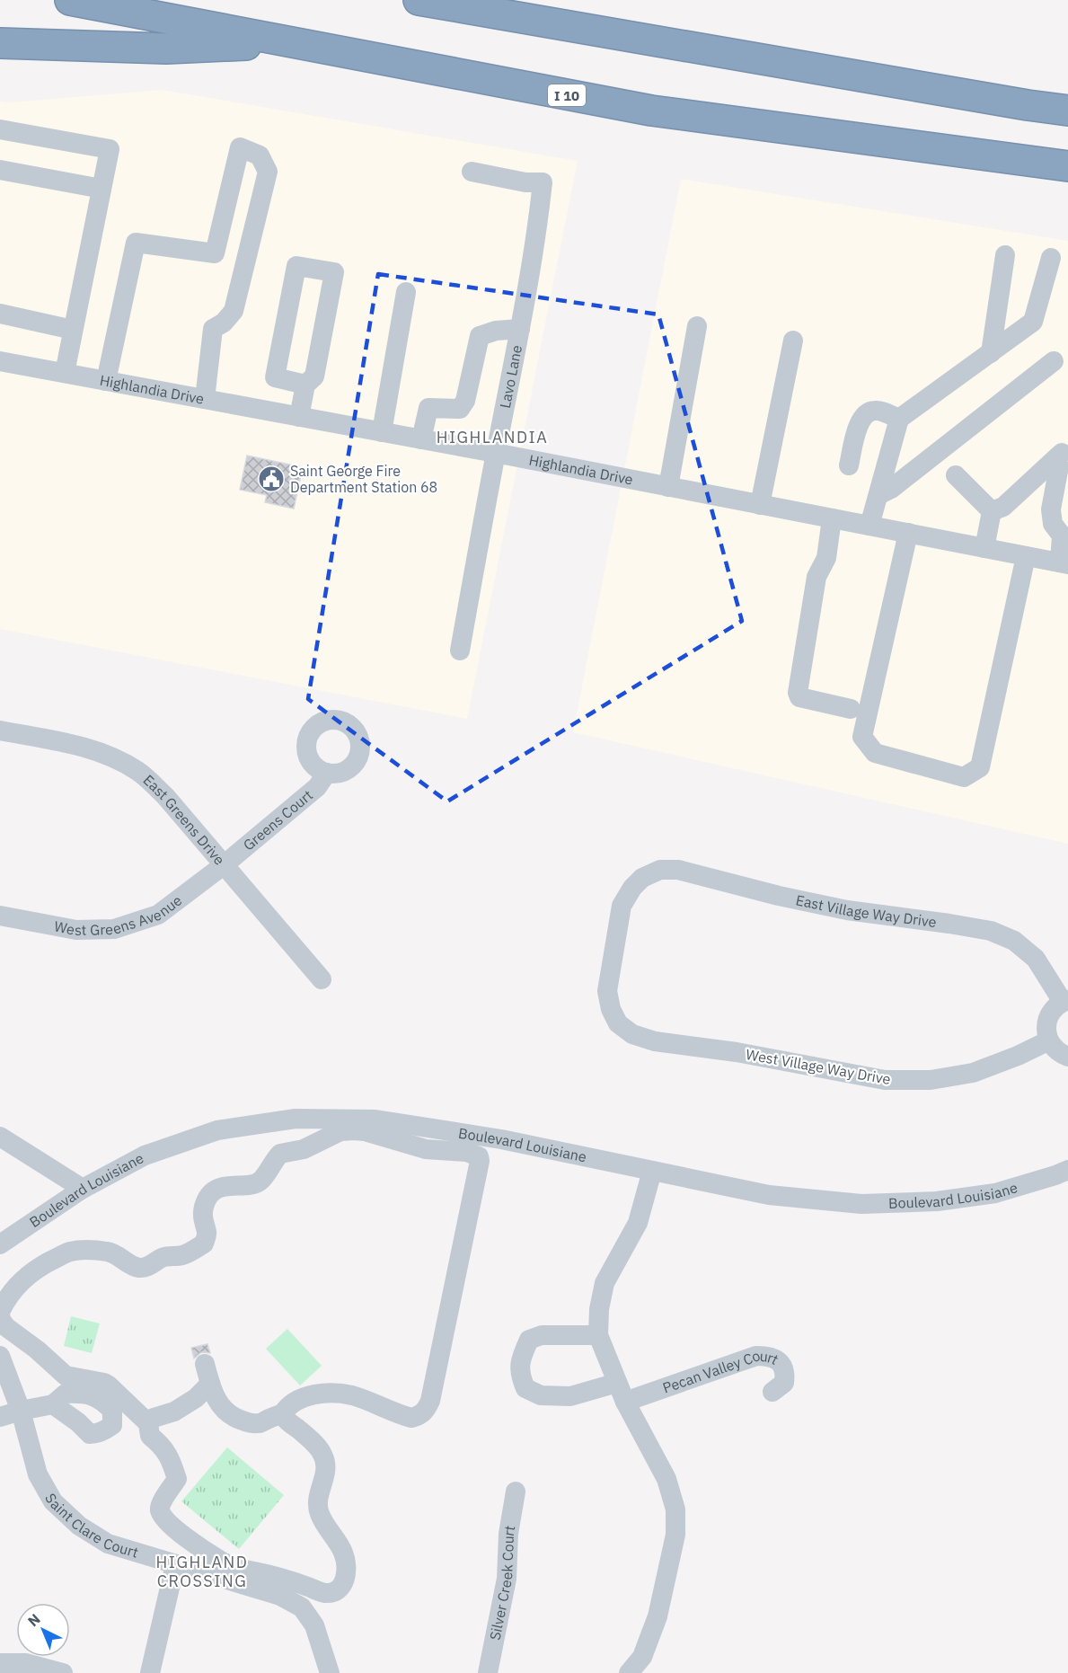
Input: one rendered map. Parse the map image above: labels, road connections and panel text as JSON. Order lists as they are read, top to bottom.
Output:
{
  "streets": {
    "highway": ["I 10"],
    "street": [
      "Lavo Lane",
      "Highlandia Drive",
      "East Greens Drive",
      "Greens Court",
      "West Greens Avenue",
      "East Village Way Drive",
      "West Village Way Drive",
      "Boulevard Louisiane",
      "Pecan Valley Court",
      "Saint Clare Court",
      "Silver Creek Court"
    ]
  },
  "crossings": [
    ["Lavo Lane", "Highlandia Drive"],
    ["East Greens Drive", "Greens Court"],
    ["East Greens Drive", "West Greens Avenue"],
    ["Greens Court", "West Greens Avenue"],
    ["East Village Way Drive", "West Village Way Drive"]
  ],
  "districts": ["HIGHLANDIA", "HIGHLAND CROSSING"],
  "places": {
    "public building": ["Saint George Fire Department Station 68"]
  },
  "north": "top left"
}
